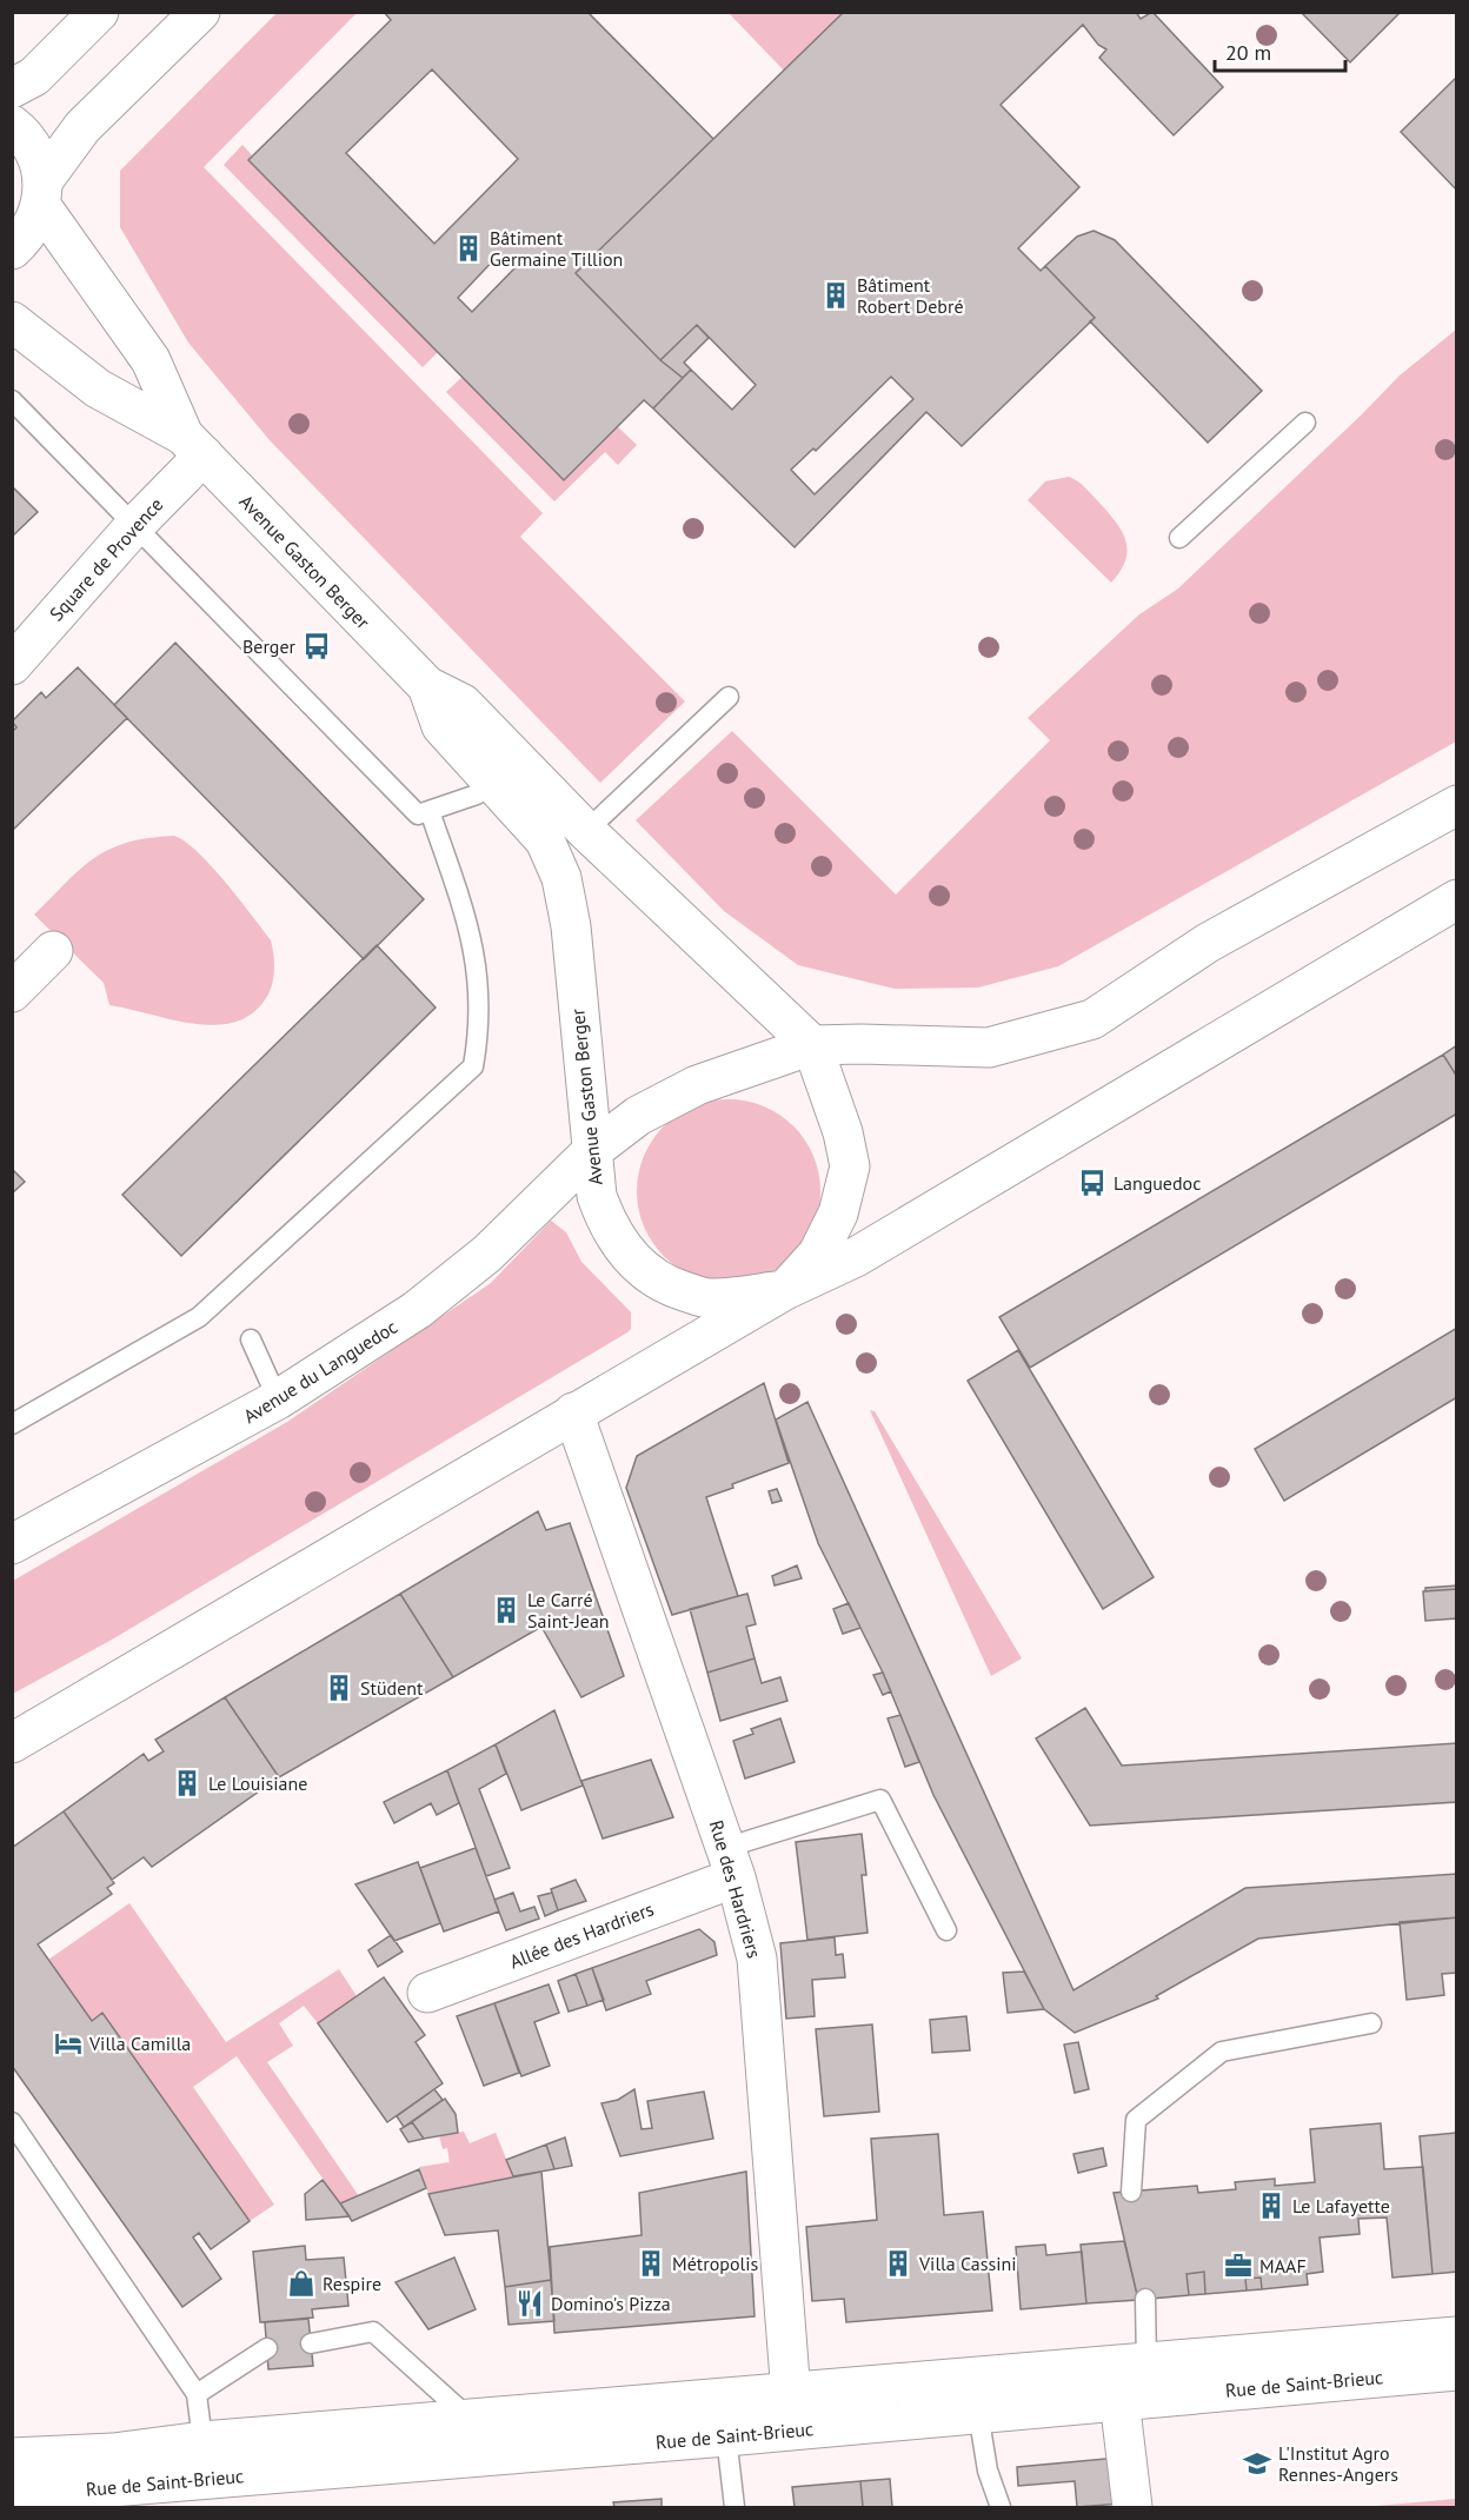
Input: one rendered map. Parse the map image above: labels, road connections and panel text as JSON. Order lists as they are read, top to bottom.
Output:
{
  "streets": {
    "main road": [
      "Square de Provence",
      "Avenue Gaston Berger",
      "Avenue du Languedoc",
      "Rue des Hardriers",
      "Allée des Hardriers",
      "Rue de Saint-Brieuc"
    ]
  },
  "crossings": [
    ["Square de Provence", "Avenue Gaston Berger"],
    ["Avenue Gaston Berger", "Avenue du Languedoc"],
    ["Rue des Hardriers", "Allée des Hardriers"],
    ["Rue des Hardriers", "Rue de Saint-Brieuc"]
  ],
  "places": {
    "building": [
      "Bâtiment Germaine Tillion",
      "Bâtiment Robert Debré",
      "Le Carré Saint-Jean",
      "Stüdent",
      "Le Louisiane",
      "Le Lafayette",
      "Métropolis",
      "Villa Cassini"
    ],
    "bus stop": ["Berger", "Languedoc"],
    "hotel": ["Villa Camilla"],
    "office": ["MAAF"],
    "shop": ["Respire"],
    "restaurant": ["Domino's Pizza"],
    "school or university": ["L'Institut Agro Rennes-Angers"]
  },
  "scale_bar": "20 m"
}
